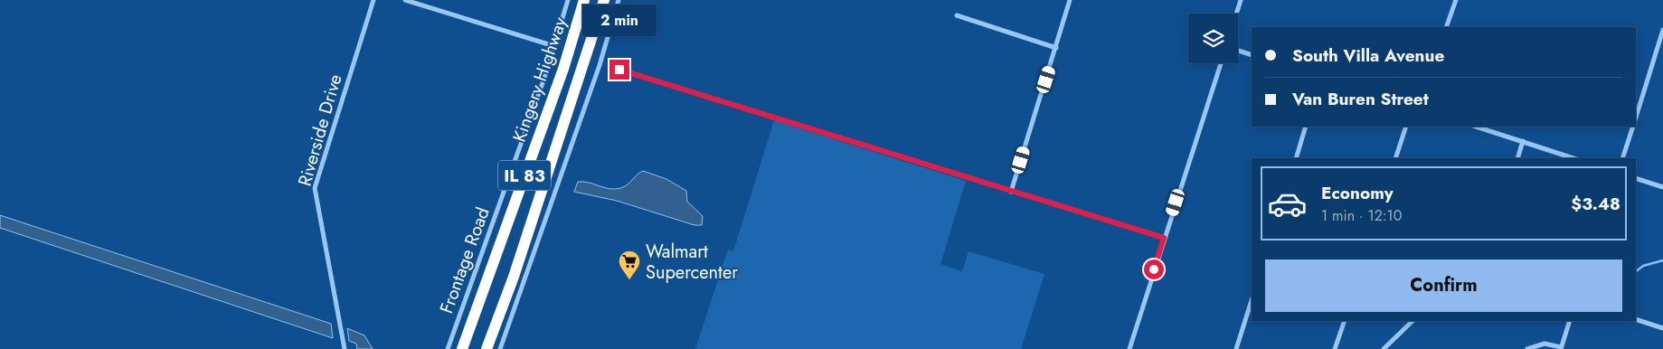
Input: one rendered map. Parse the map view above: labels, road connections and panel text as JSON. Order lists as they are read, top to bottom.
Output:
{
  "streets": {
    "highway": ["Kingery Highway", "IL 83"],
    "street": ["Riverside Drive", "Frontage Road"]
  },
  "places": {
    "supermarket": ["Walmart Supercenter"]
  },
  "page": {
    "bubble": "2 min",
    "banner": ["South Villa Avenue", "Van Buren Street"],
    "list": [
      {
        "name": "Economy",
        "note": "1 min · 12:10",
        "value": "$3.48"
      }
    ],
    "buttons": "Confirm"
  }
}
